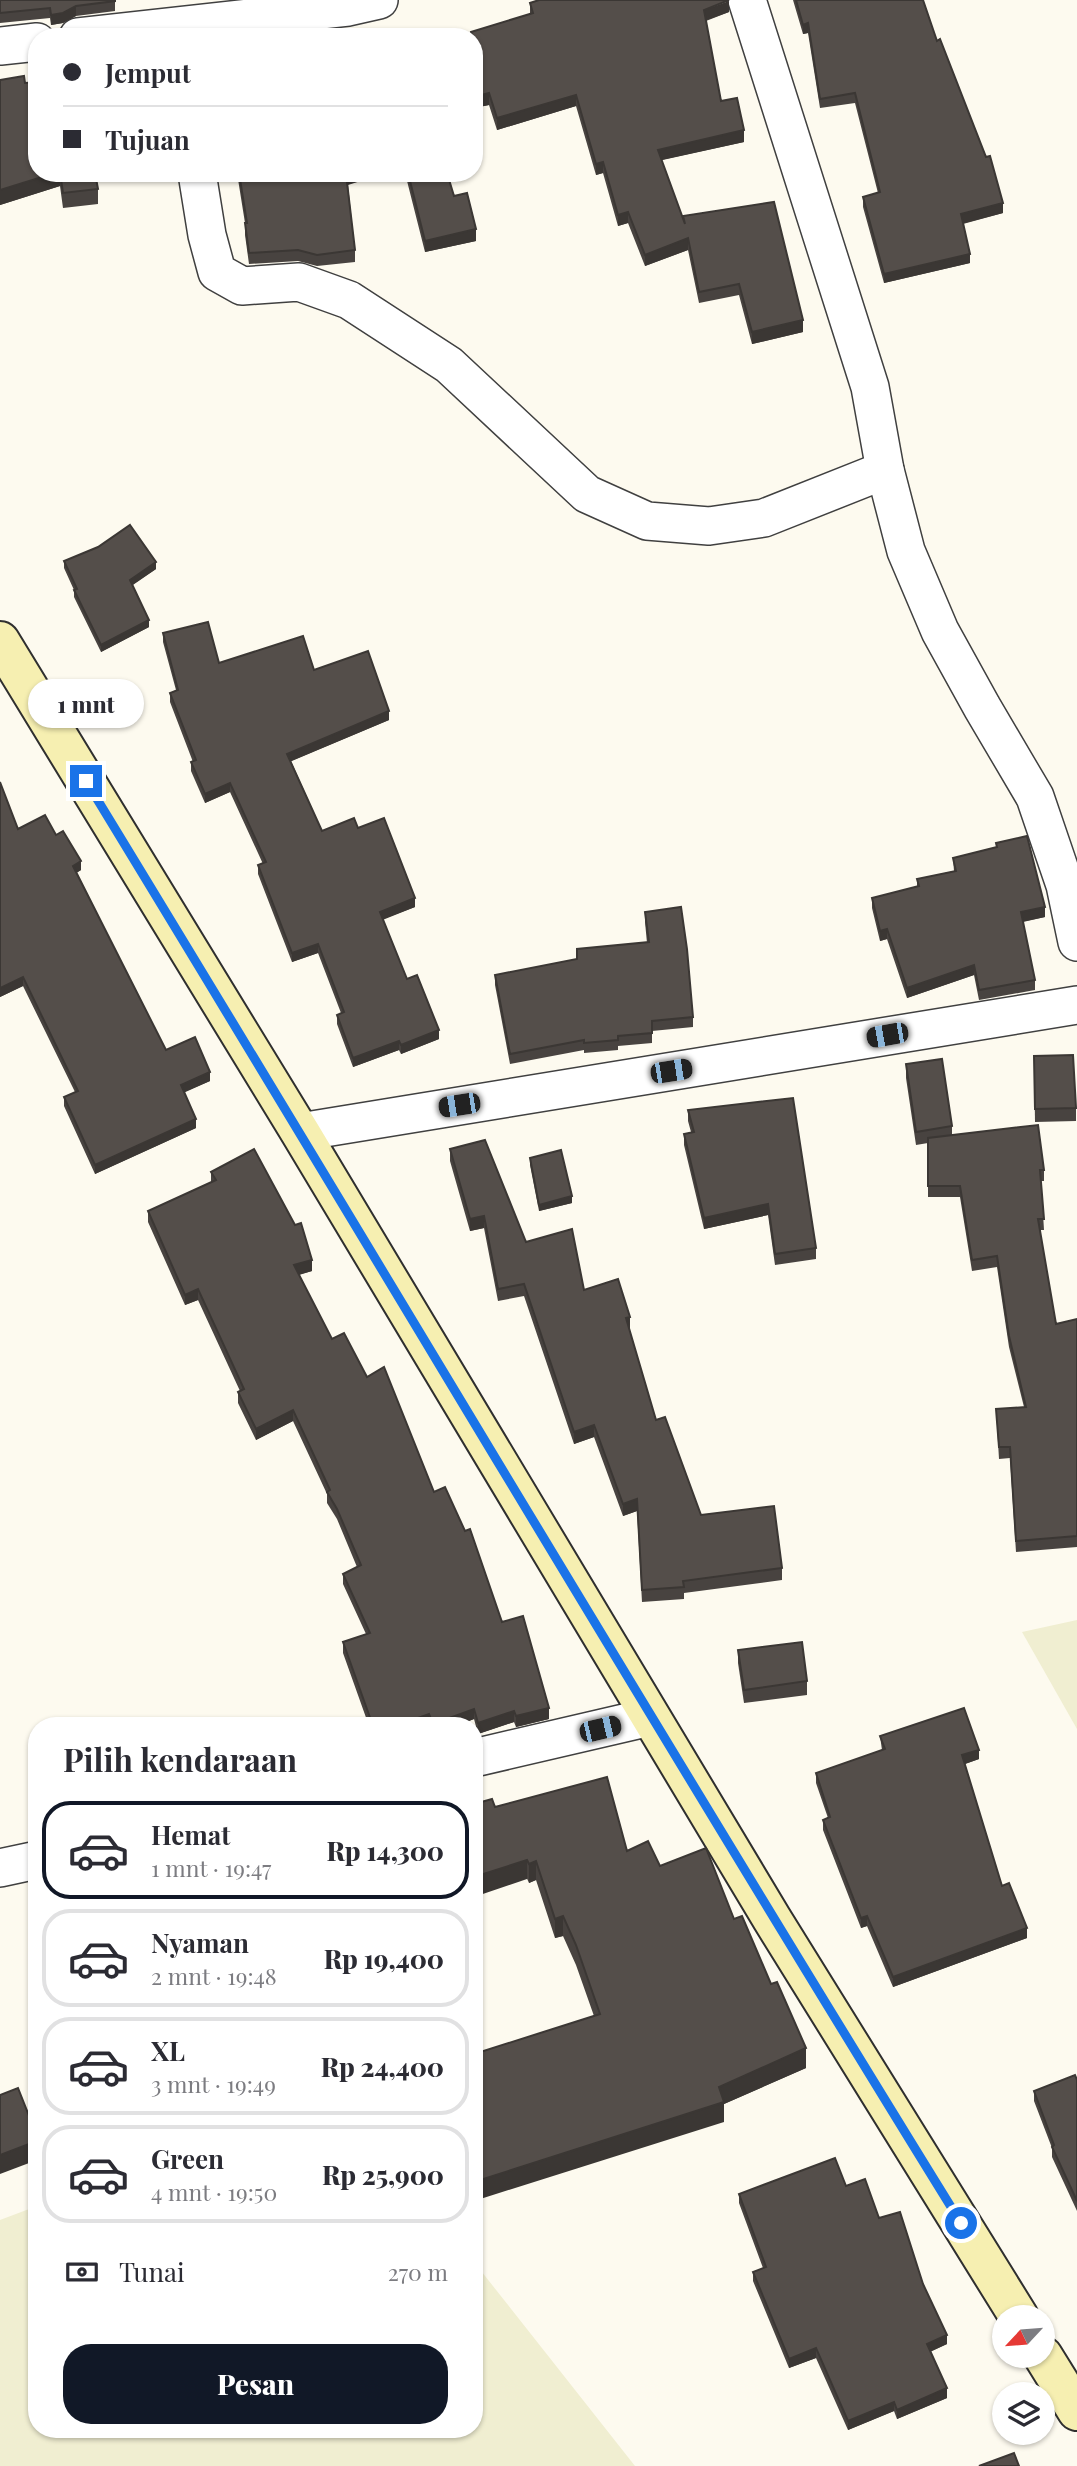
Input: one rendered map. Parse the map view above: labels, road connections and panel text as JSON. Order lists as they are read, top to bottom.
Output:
{
  "north": "bottom left",
  "page": {
    "banner": ["Jemput", "Tujuan"],
    "bubble": "1 mnt",
    "heading": "Pilih kendaraan",
    "list": [
      {
        "name": "Hemat",
        "note": "1 mnt · 19:47",
        "value": "Rp 14,300"
      },
      {
        "name": "Nyaman",
        "note": "2 mnt · 19:48",
        "value": "Rp 19,400"
      },
      {
        "name": "XL",
        "note": "3 mnt · 19:49",
        "value": "Rp 24,400"
      },
      {
        "name": "Green",
        "note": "4 mnt · 19:50",
        "value": "Rp 25,900"
      }
    ],
    "pay": ["Tunai", "270 m"],
    "buttons": "Pesan"
  }
}
